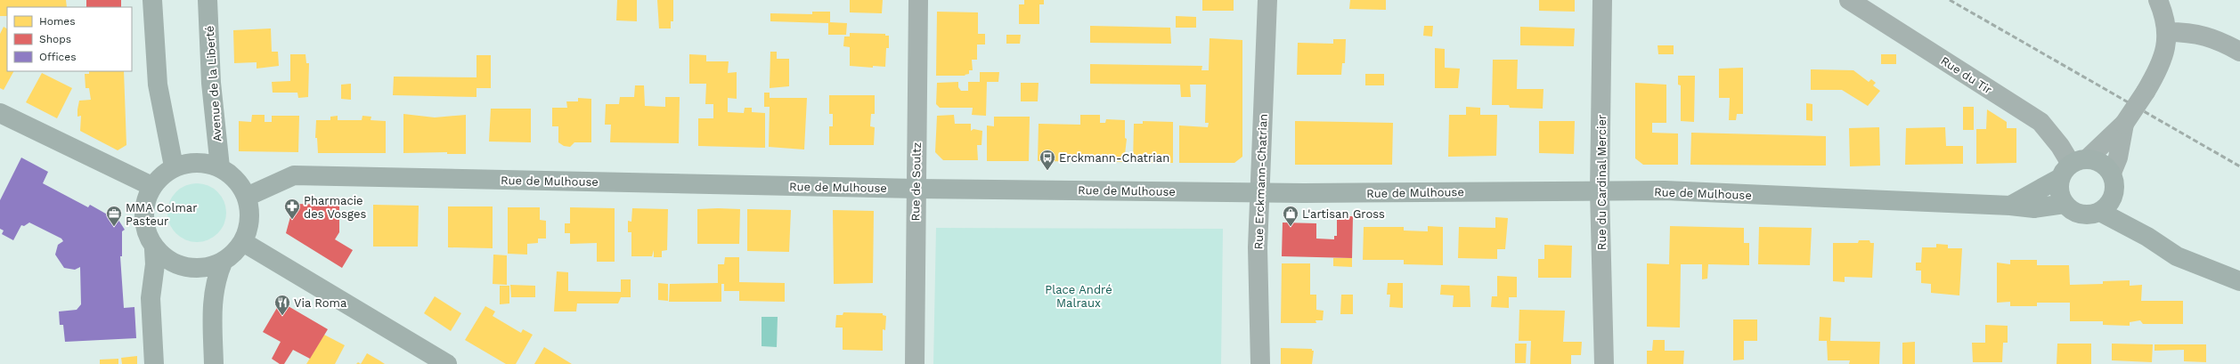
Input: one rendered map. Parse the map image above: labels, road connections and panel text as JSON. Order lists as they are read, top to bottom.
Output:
{
  "streets": {
    "street": [
      "Rue du Tir",
      "Avenue de la Liberté",
      "Rue de Mulhouse",
      "Rue de Soultz",
      "Rue Erckmann-Chatrian",
      "Rue du Cardinal Mercier"
    ]
  },
  "crossings": [
    ["Rue du Tir", "Rue de Mulhouse"],
    ["Avenue de la Liberté", "Rue de Mulhouse"],
    ["Rue de Mulhouse", "Rue de Soultz"],
    ["Rue de Mulhouse", "Rue Erckmann-Chatrian"],
    ["Rue de Mulhouse", "Rue du Cardinal Mercier"]
  ],
  "parks": ["Place André Malraux"],
  "places": {
    "bus stop": ["Erckmann-Chatrian"],
    "pharmacy": ["Pharmacie des Vosges"],
    "office": ["MMA Colmar Pasteur"],
    "shop": ["L'artisan Gross"],
    "restaurant": ["Via Roma"]
  },
  "legend": ["Homes", "Shops", "Offices"]
}
